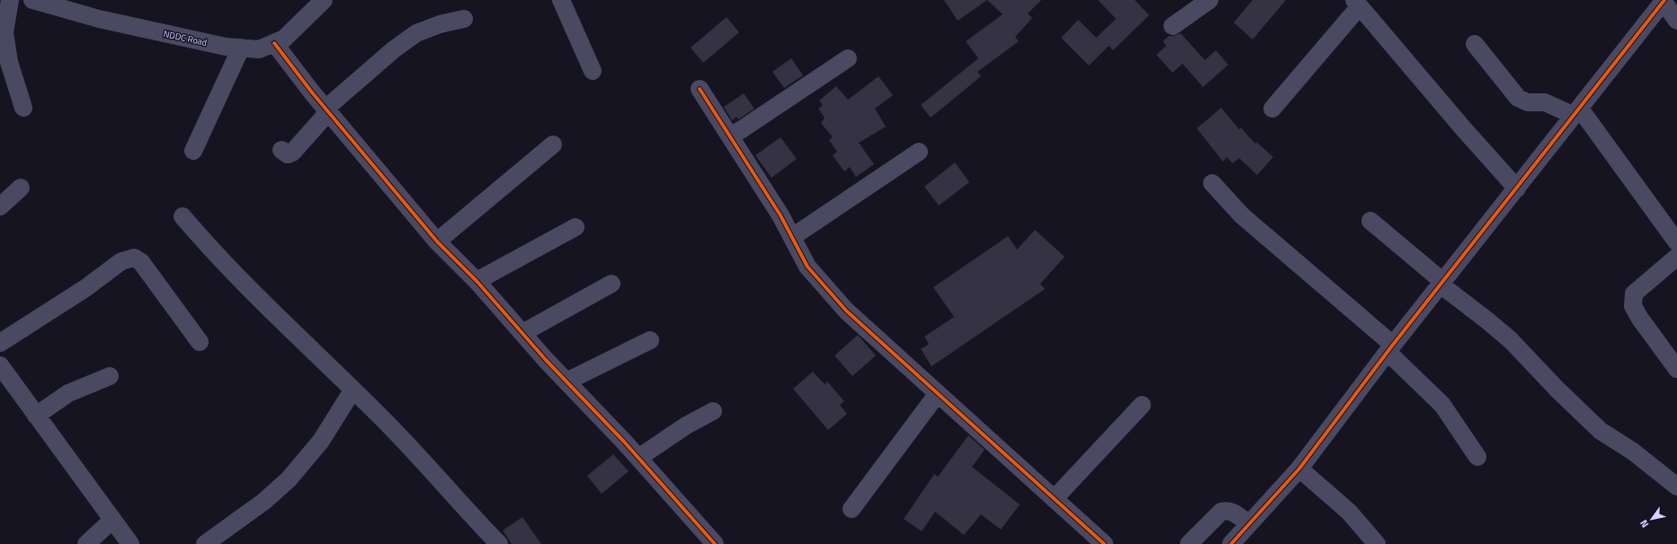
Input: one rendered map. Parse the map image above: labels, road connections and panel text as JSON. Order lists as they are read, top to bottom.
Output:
{
  "streets": {
    "street": ["NDDC Road"]
  },
  "north": "bottom left"
}
